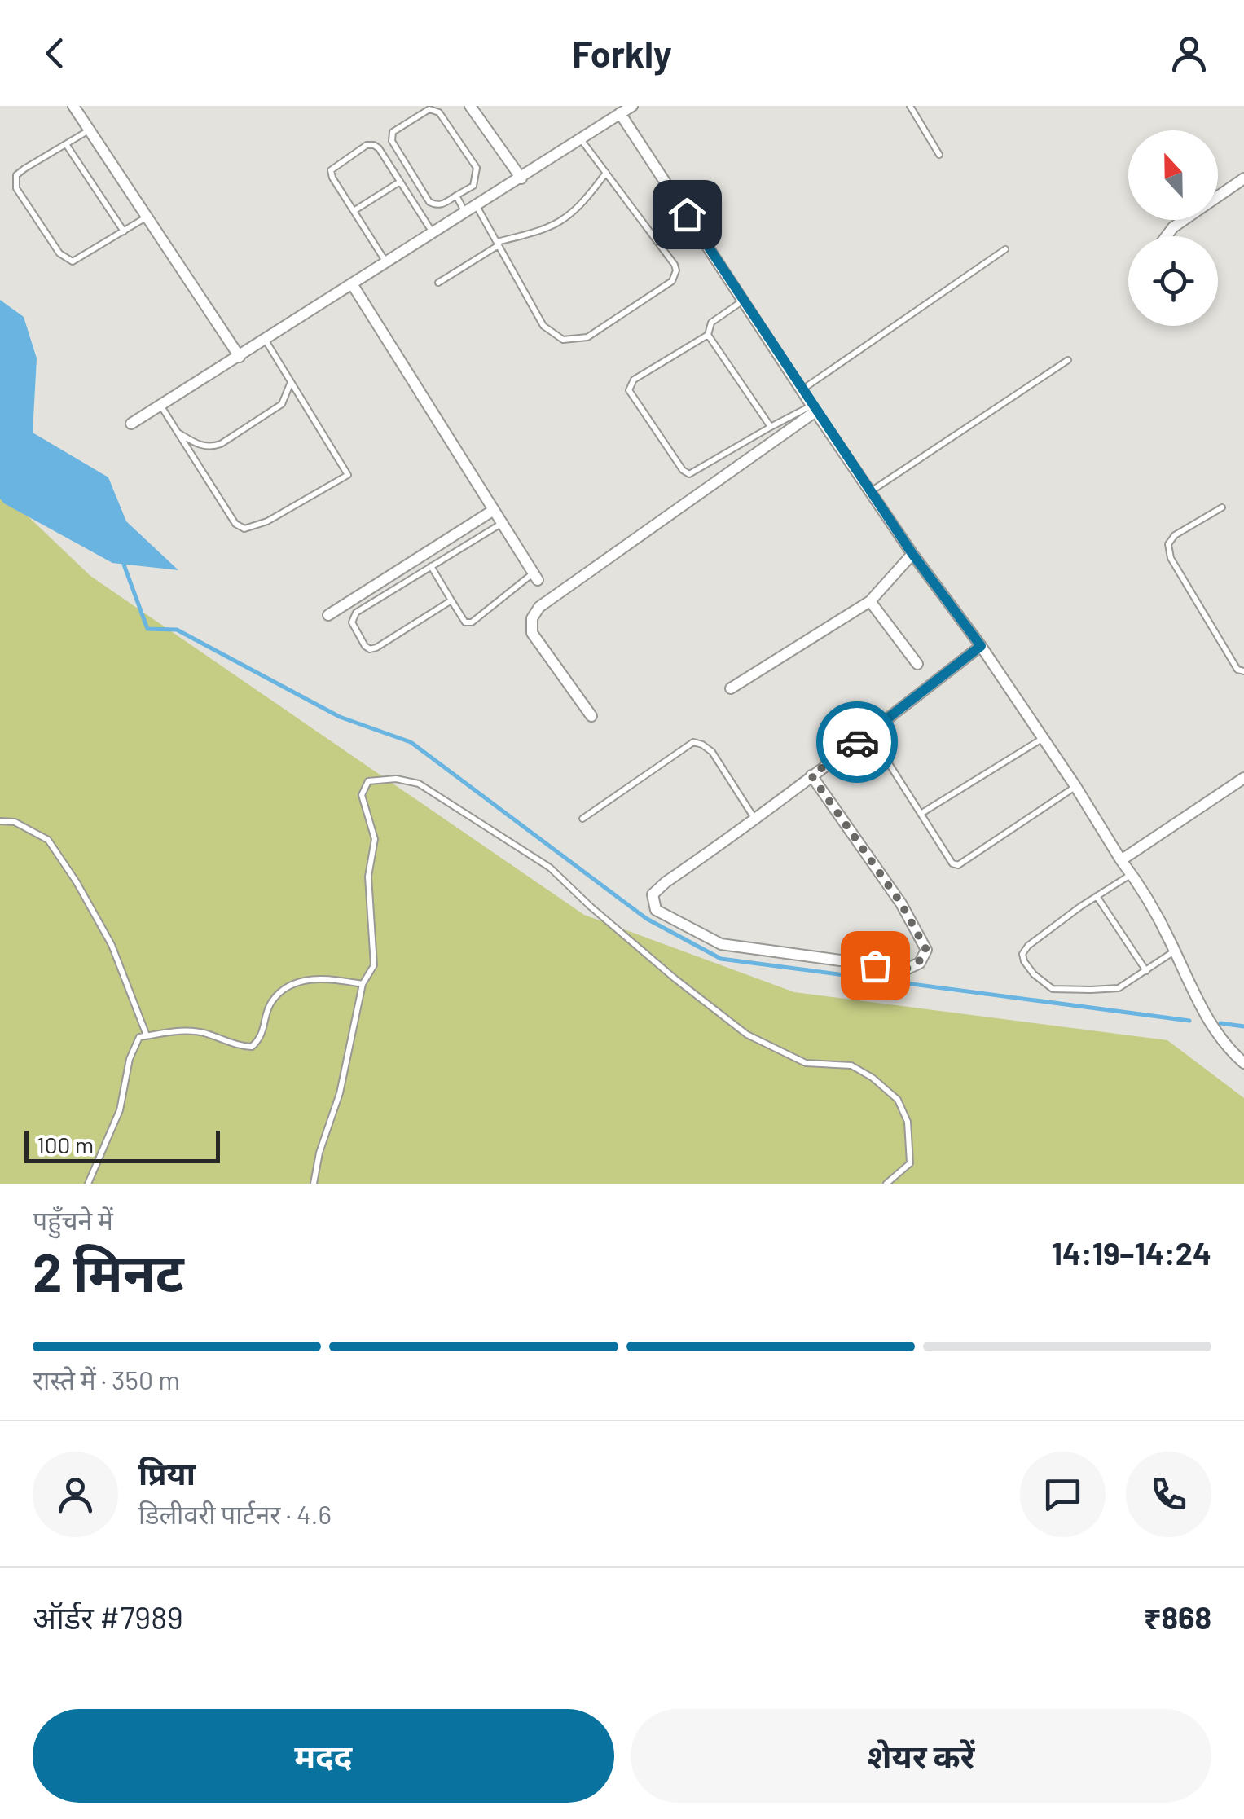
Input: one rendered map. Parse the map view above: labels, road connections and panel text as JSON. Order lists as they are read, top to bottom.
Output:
{
  "scale_bar": "100 m",
  "north": "top",
  "page": {
    "header": "Forkly",
    "scale": "100 m",
    "heading": ["2 मिनट", "पहुँचने में", "14:19–14:24"],
    "panel": [
      "प्रिया",
      "डिलीवरी पार्टनर · 4.6",
      "ऑर्डर #7989",
      "₹868"
    ],
    "bar": "रास्ते में · 350 m",
    "buttons": ["मदद", "शेयर करें"]
  }
}
